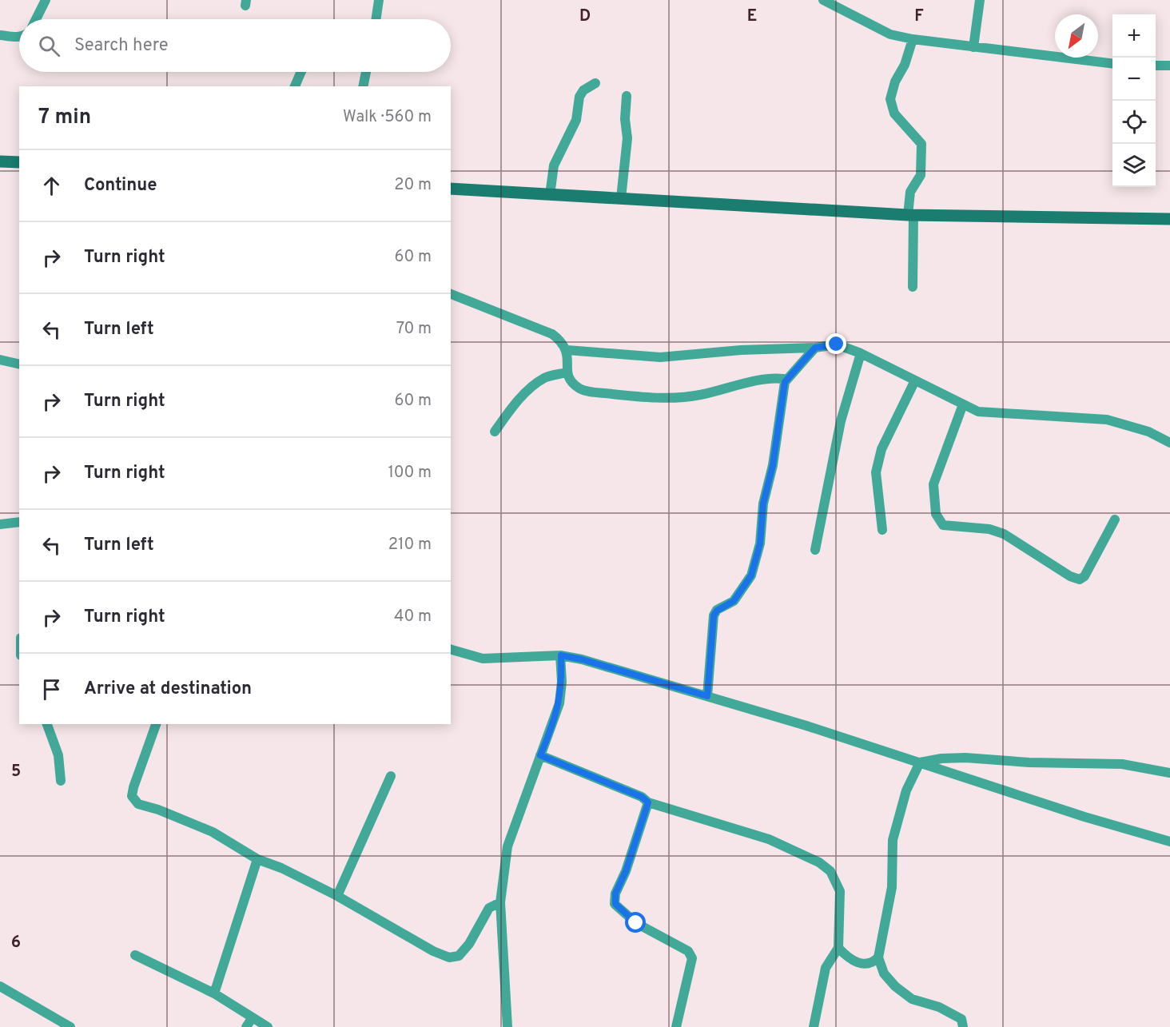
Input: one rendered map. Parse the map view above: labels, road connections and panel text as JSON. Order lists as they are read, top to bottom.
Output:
{
  "north": "bottom left",
  "page": {
    "map_buttons": ["+", "−"],
    "search": "Search here",
    "heading": ["7 min", "Walk · 560 m"],
    "list": [
      ["Continue", "20 m"],
      ["Turn right", "60 m"],
      ["Turn left", "70 m"],
      ["Turn right", "60 m"],
      ["Turn right", "100 m"],
      ["Turn left", "210 m"],
      ["Turn right", "40 m"],
      "Arrive at destination"
    ]
  },
  "grid": {
    "columns": ["D", "E", "F"],
    "rows": ["5", "6"]
  }
}
